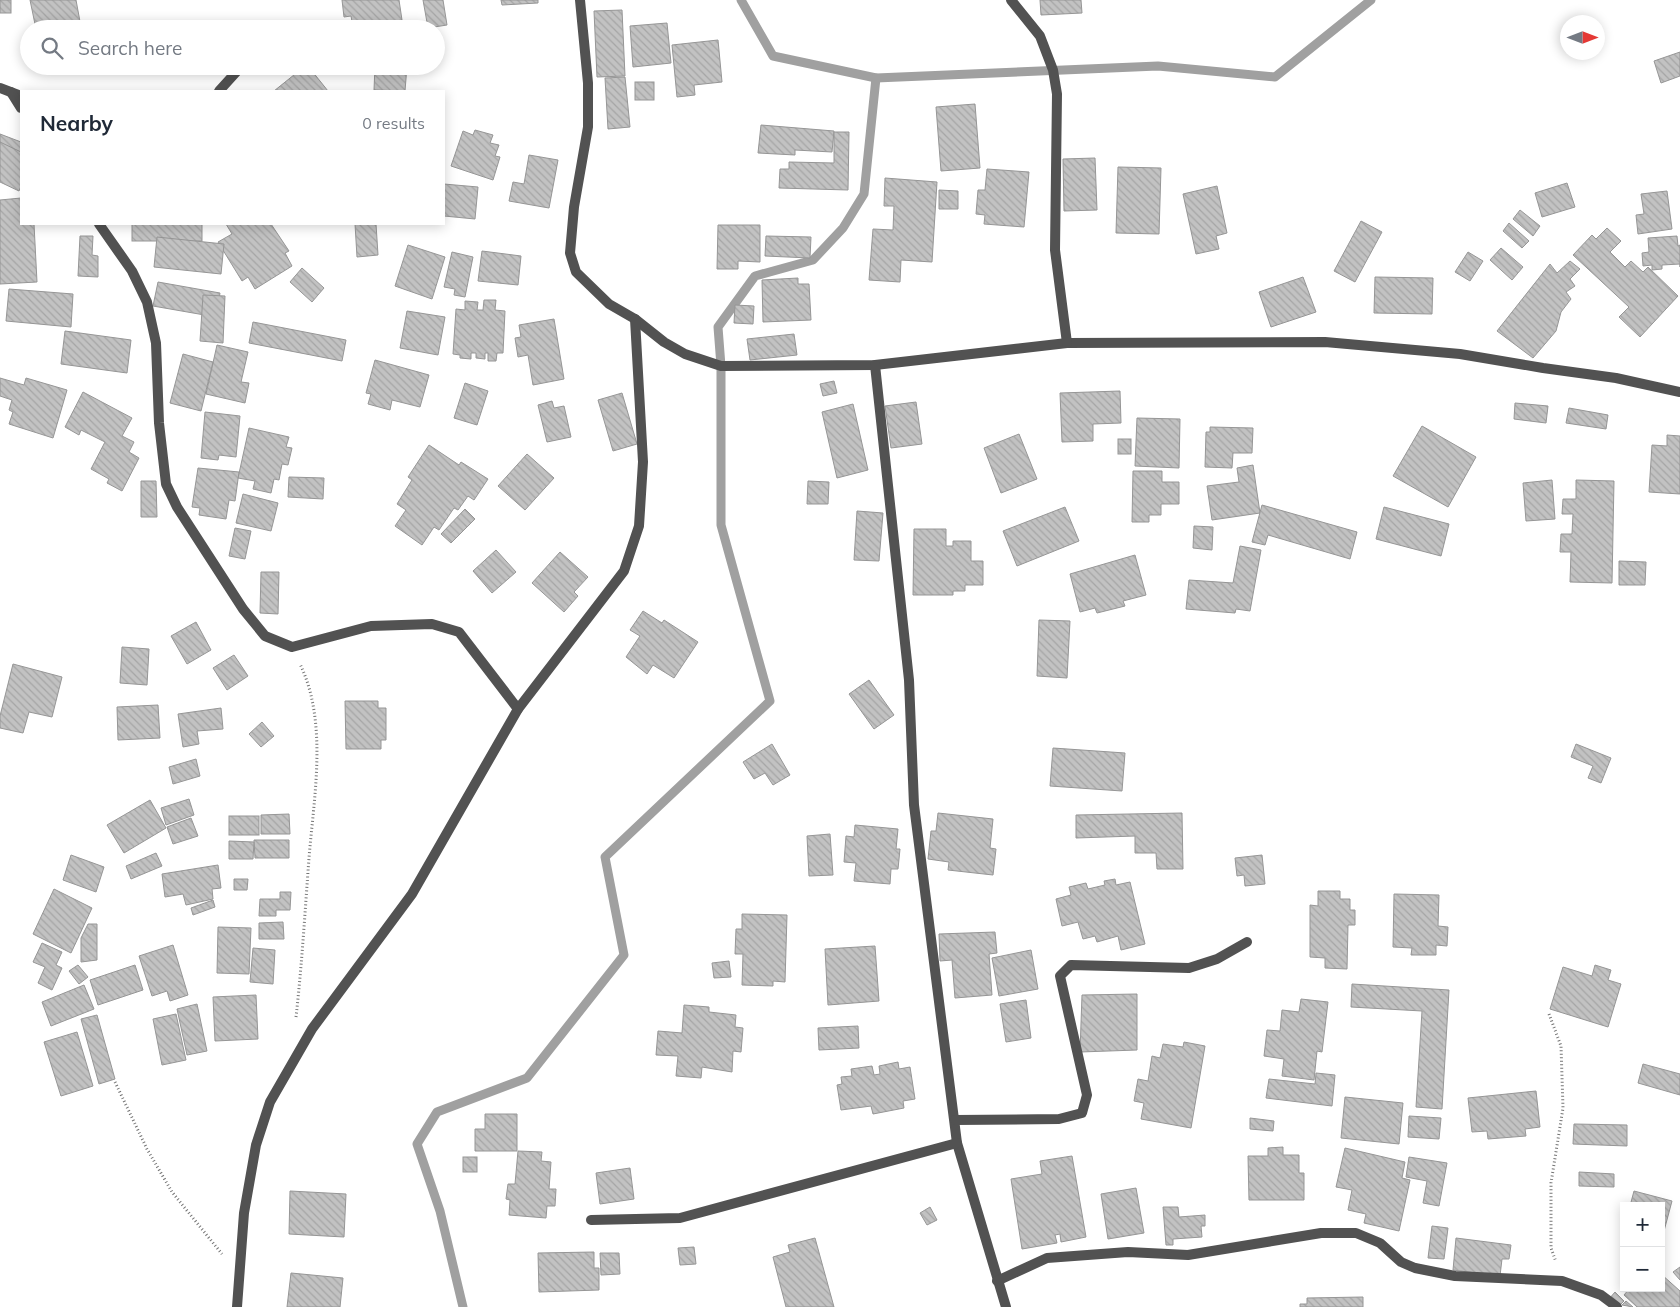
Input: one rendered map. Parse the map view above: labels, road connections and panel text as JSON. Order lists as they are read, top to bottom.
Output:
{
  "north": "right",
  "page": {
    "search": "Search here",
    "heading": ["Nearby", "0 results"],
    "map_buttons": ["+", "−"]
  }
}
